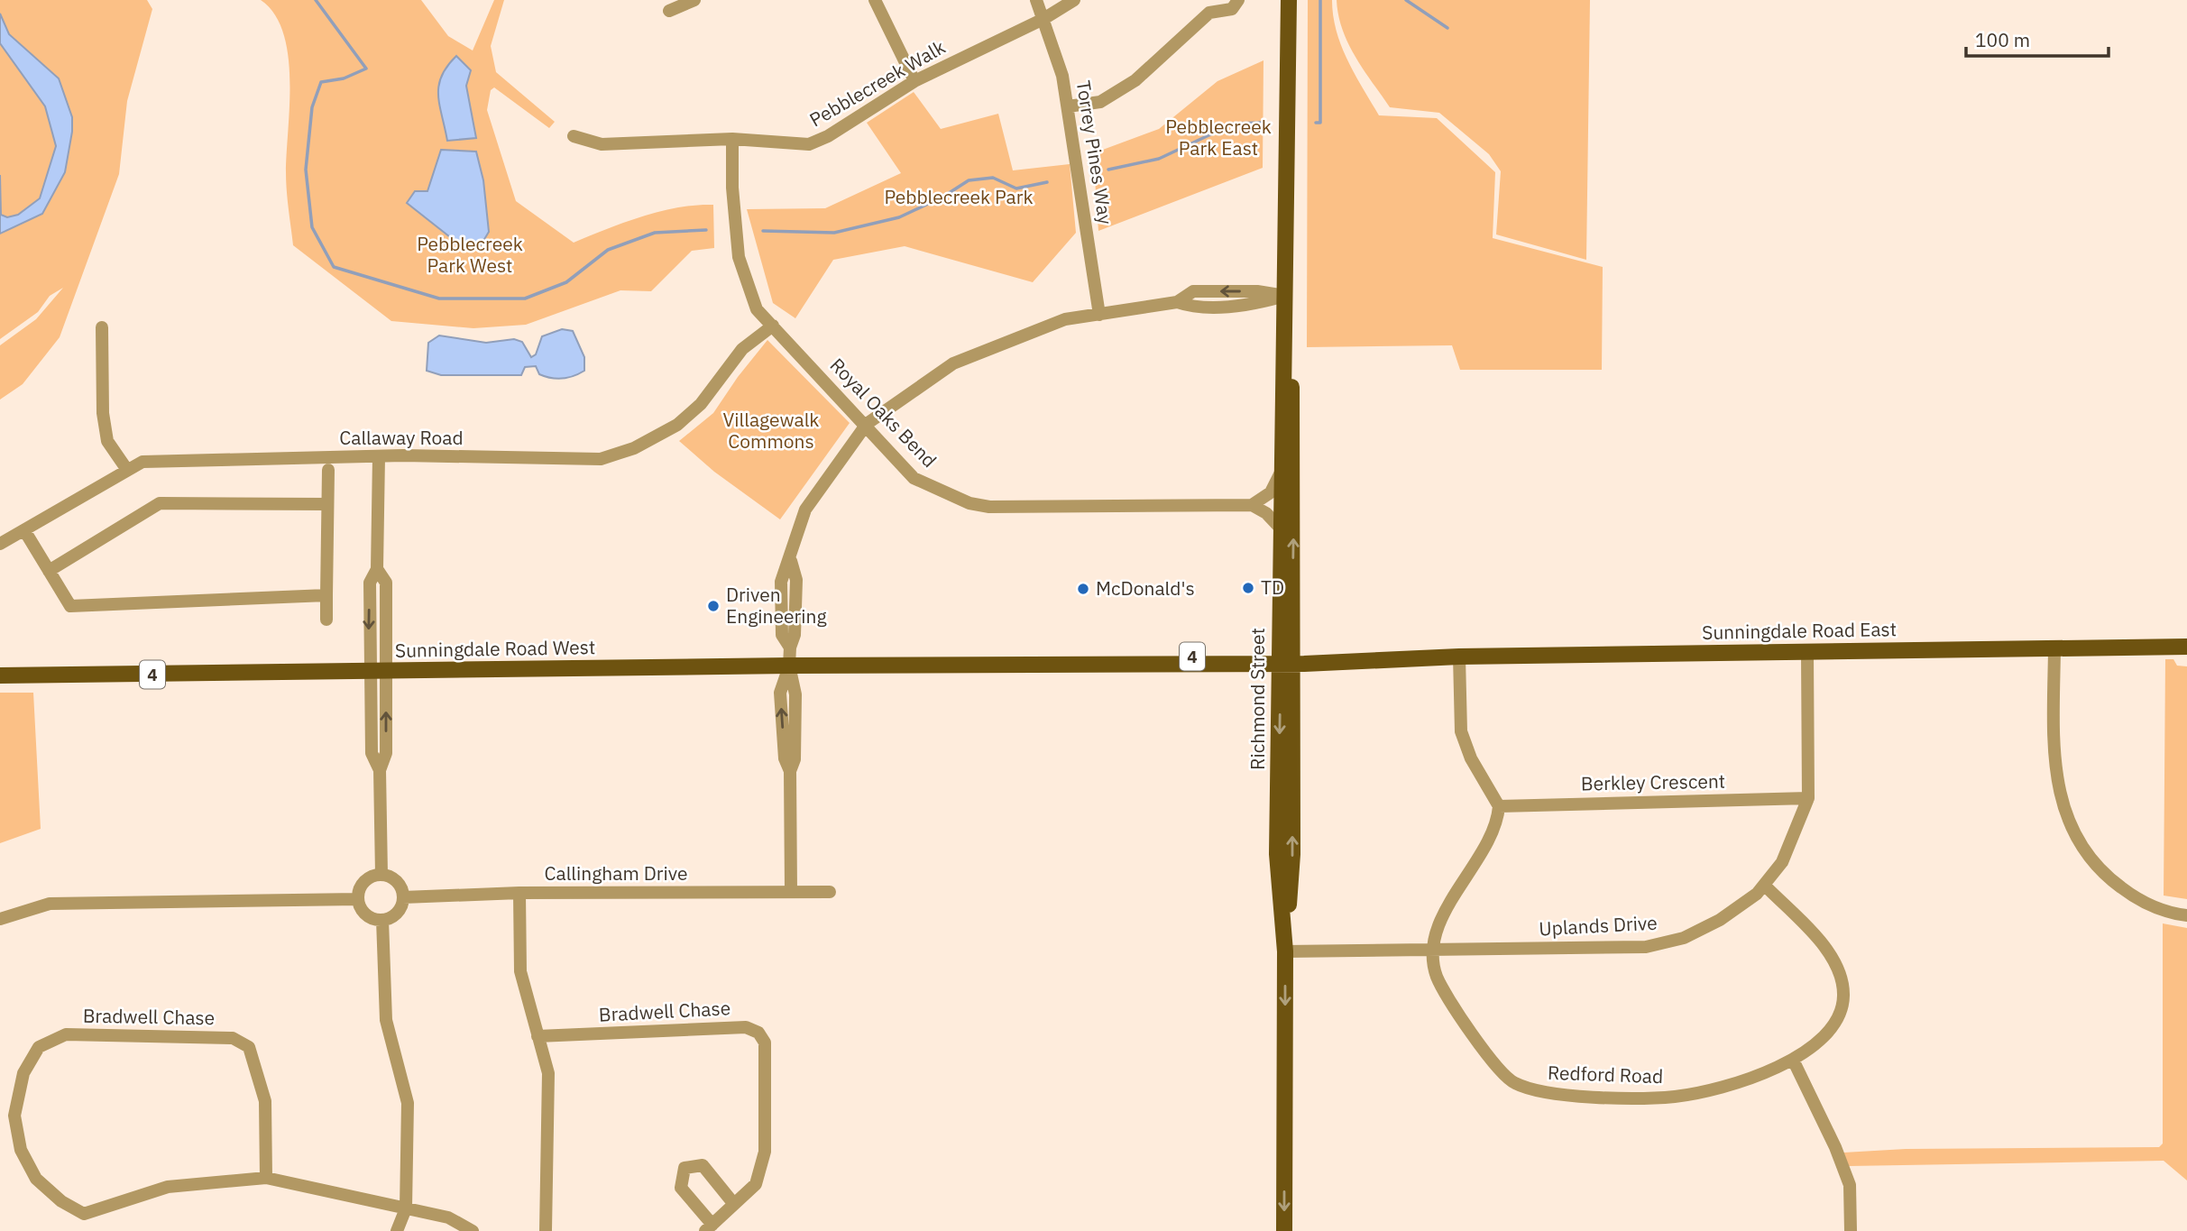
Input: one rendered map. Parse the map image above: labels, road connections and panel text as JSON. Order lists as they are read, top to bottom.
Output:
{
  "streets": {
    "main road": [
      "Sunningdale Road East",
      "Sunningdale Road West",
      "4",
      "Richmond Street"
    ],
    "street": [
      "Pebblecreek Walk",
      "Torrey Pines Way",
      "Royal Oaks Bend",
      "Callaway Road",
      "Berkley Crescent",
      "Callingham Drive",
      "Uplands Drive",
      "Bradwell Chase",
      "Redford Road"
    ]
  },
  "crossings": [
    ["Pebblecreek Walk", "Torrey Pines Way"],
    ["Pebblecreek Walk", "Royal Oaks Bend"],
    ["Royal Oaks Bend", "Callaway Road"],
    ["Sunningdale Road East", "Sunningdale Road West"],
    ["Sunningdale Road East", "Richmond Street"],
    ["Sunningdale Road East", "Uplands Drive"],
    ["Sunningdale Road West", "Richmond Street"],
    ["Richmond Street", "Uplands Drive"],
    ["Berkley Crescent", "Uplands Drive"],
    ["Berkley Crescent", "Redford Road"],
    ["Uplands Drive", "Redford Road"]
  ],
  "parks": [
    "Pebblecreek Park East",
    "Pebblecreek Park",
    "Pebblecreek Park West",
    "Villagewalk Commons"
  ],
  "places": ["TD", "McDonald's", "Driven Engineering"],
  "scale_bar": "100 m"
}
